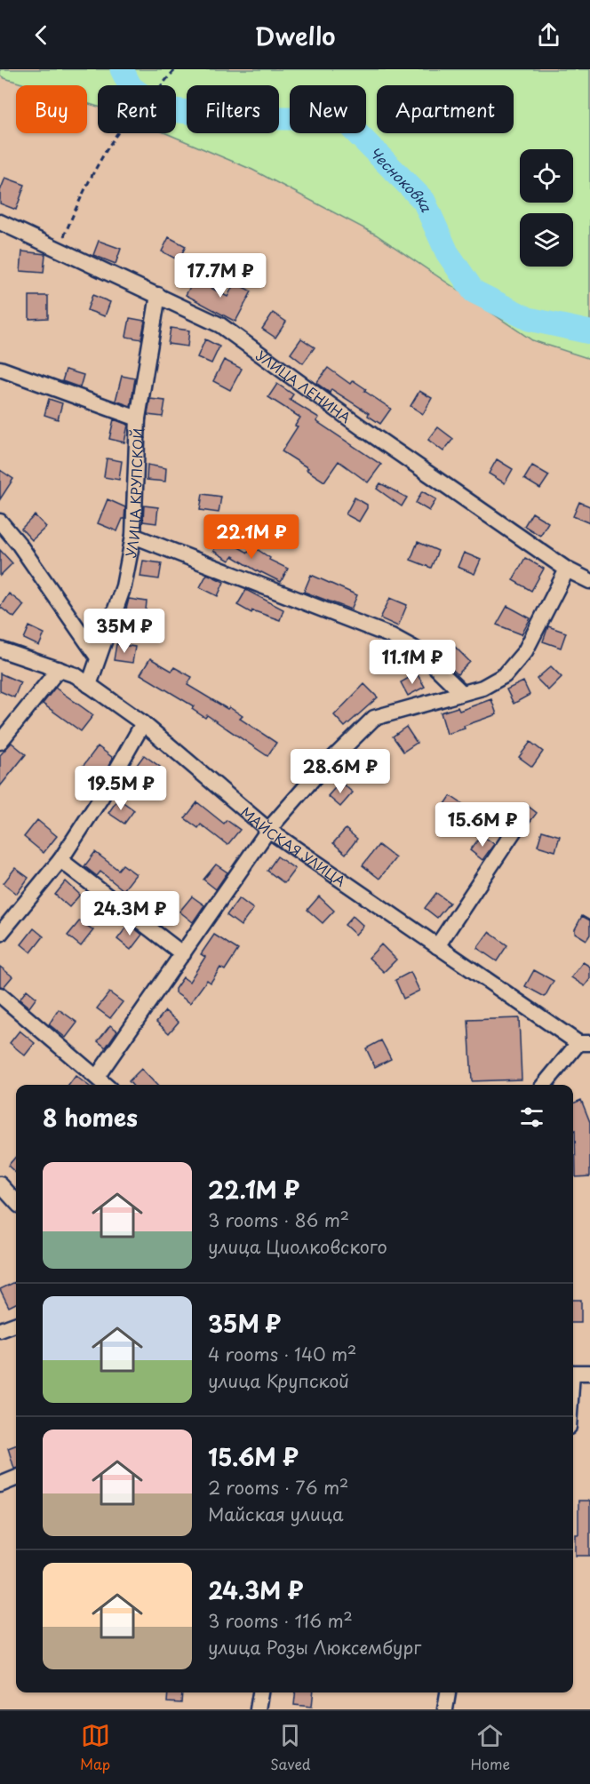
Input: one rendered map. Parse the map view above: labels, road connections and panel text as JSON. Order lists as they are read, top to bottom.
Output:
{
  "streets": {
    "street": ["УЛИЦА ЛЕНИНА", "УЛИЦА КРУПСКОЙ", "МАЙСКАЯ УЛИЦА"]
  },
  "crossings": [
    ["УЛИЦА ЛЕНИНА", "УЛИЦА КРУПСКОЙ"],
    ["УЛИЦА КРУПСКОЙ", "МАЙСКАЯ УЛИЦА"]
  ],
  "water": ["Чесноковка"],
  "page": {
    "header": "Dwello",
    "chip": [
      "Buy",
      "Rent",
      "Filters",
      "New",
      "Apartment"
    ],
    "price": [
      "17.7M ₽",
      "22.1M ₽",
      "35M ₽",
      "11.1M ₽",
      "28.6M ₽",
      "19.5M ₽",
      "15.6M ₽",
      "24.3M ₽"
    ],
    "heading": "8 homes",
    "list": [
      {
        "name": "22.1M ₽",
        "note": "3 rooms · 86 m² · улица Циолковского"
      },
      {
        "name": "35M ₽",
        "note": "4 rooms · 140 m² · улица Крупской"
      },
      {
        "name": "15.6M ₽",
        "note": "2 rooms · 76 m² · Майская улица"
      },
      {
        "name": "24.3M ₽",
        "note": "3 rooms · 116 m² · улица Розы Люксембург"
      }
    ],
    "tabs": ["Map", "Saved", "Home"]
  }
}
